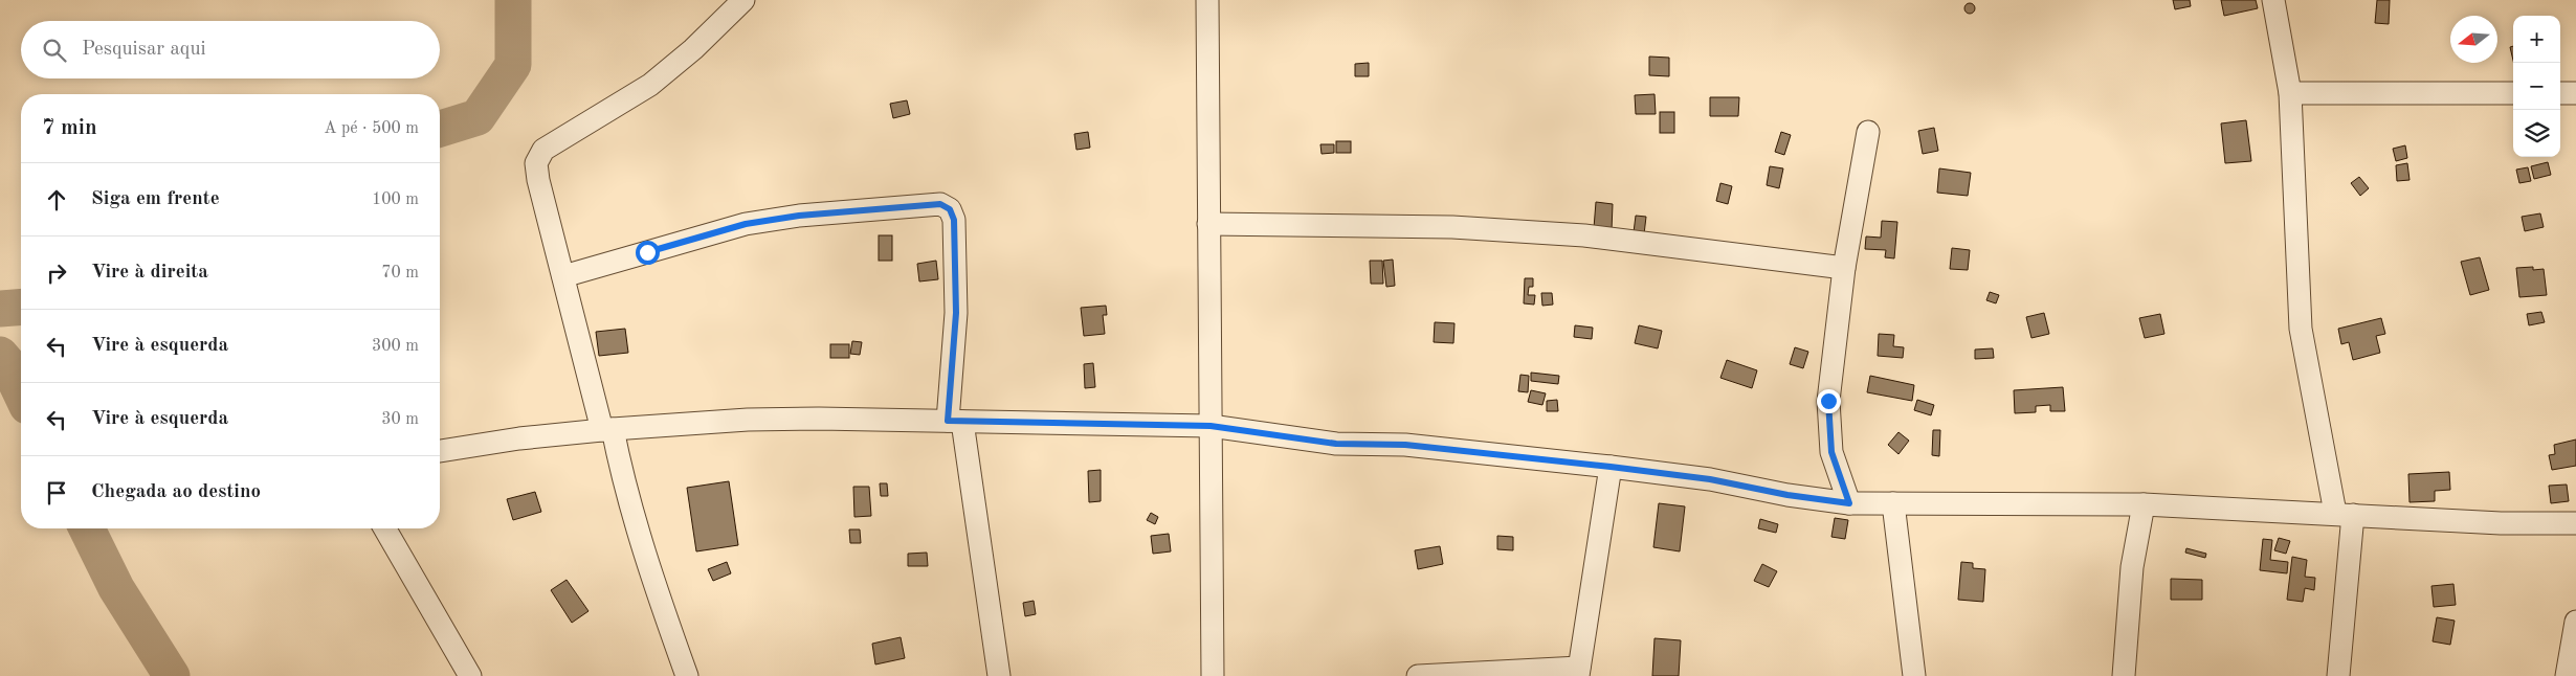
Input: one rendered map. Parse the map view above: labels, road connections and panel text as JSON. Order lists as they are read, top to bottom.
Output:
{
  "north": "left",
  "page": {
    "map_buttons": ["+", "−"],
    "search": "Pesquisar aqui",
    "heading": ["7 min", "A pé · 500 m"],
    "list": [
      ["Siga em frente", "100 m"],
      ["Vire à direita", "70 m"],
      ["Vire à esquerda", "300 m"],
      ["Vire à esquerda", "30 m"],
      "Chegada ao destino"
    ]
  }
}
